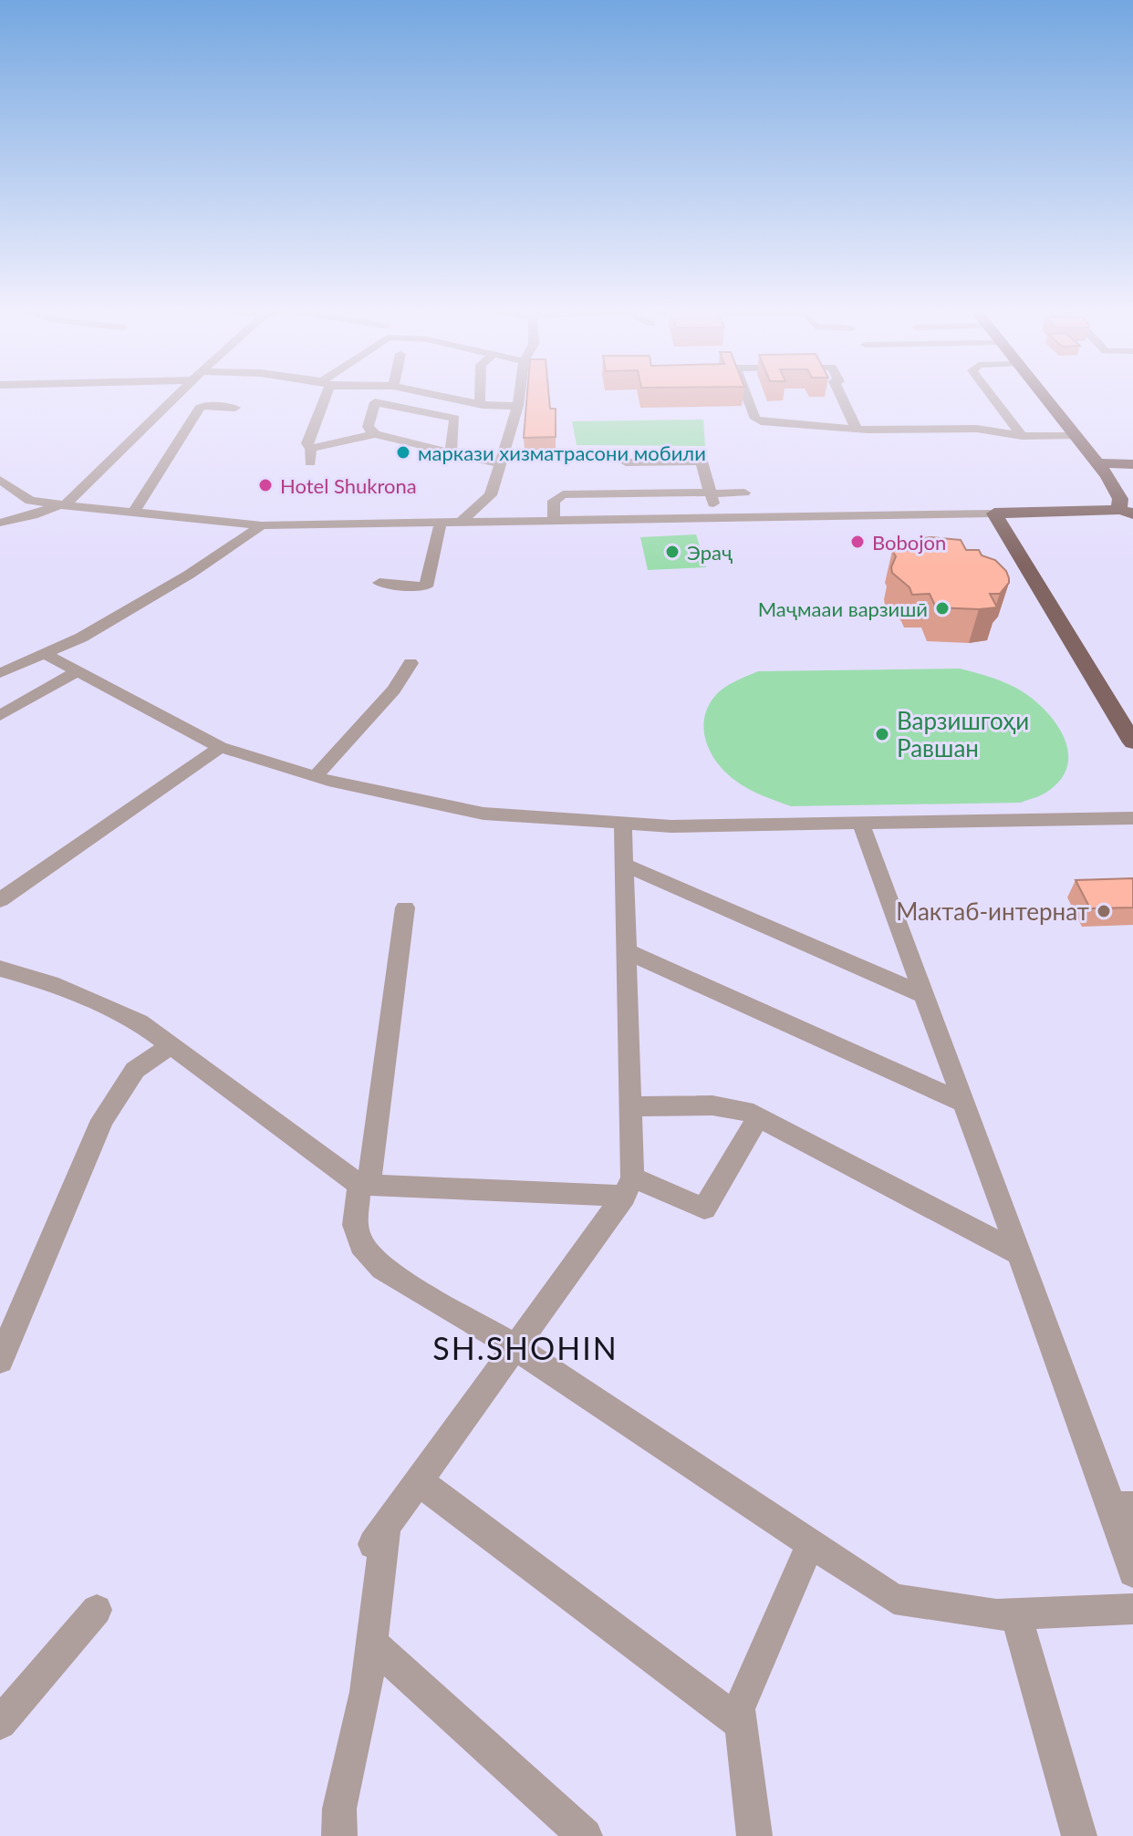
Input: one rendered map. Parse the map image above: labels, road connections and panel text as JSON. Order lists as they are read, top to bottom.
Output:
{
  "districts": ["SH.SHOHIN"],
  "places": [
    "маркази хизматрасони мобили",
    "Hotel Shukrona",
    "Bobojon",
    "Эраҷ",
    "Маҷмааи варзишӣ",
    "Варзишгоҳи Равшан",
    "Мактаб-интернат"
  ]
}
